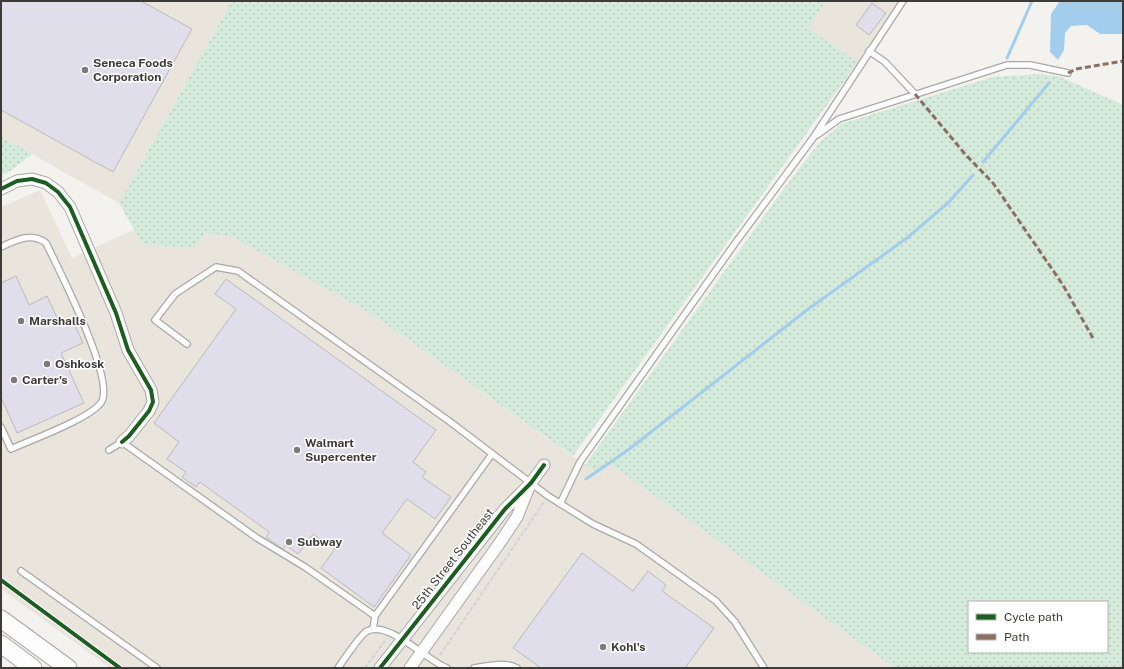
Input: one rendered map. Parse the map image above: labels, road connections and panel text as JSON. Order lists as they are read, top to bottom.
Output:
{
  "streets": {
    "street": ["25th Street Southeast"]
  },
  "places": [
    "Seneca Foods Corporation",
    "Marshalls",
    "Oshkosk",
    "Carter's",
    "Walmart Supercenter",
    "Subway",
    "Kohl's"
  ],
  "legend": ["Cycle path", "Path"]
}
